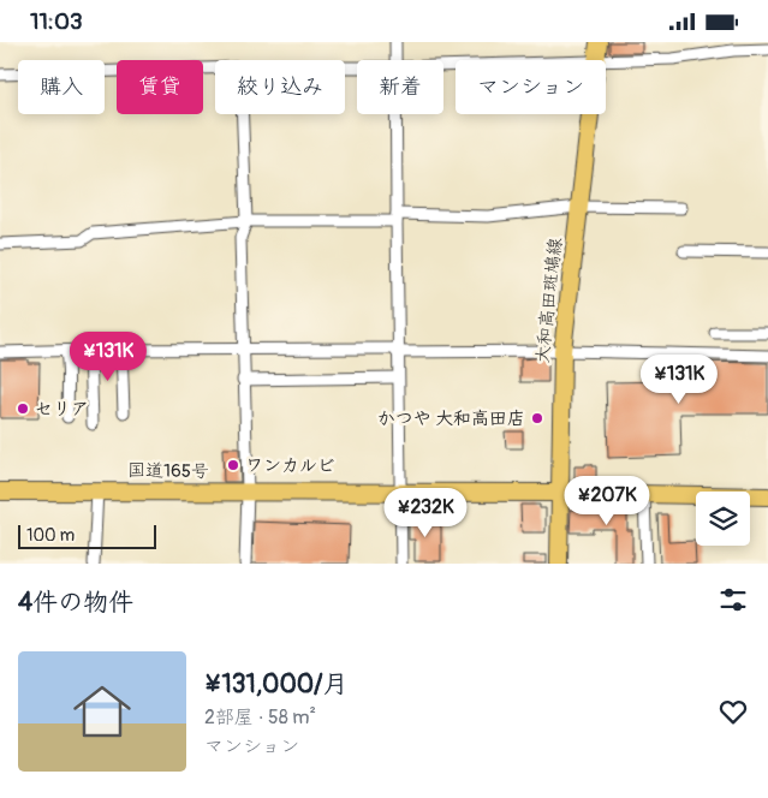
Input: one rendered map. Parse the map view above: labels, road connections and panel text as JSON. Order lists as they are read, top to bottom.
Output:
{
  "streets": {
    "main road": ["大和高田斑鳩線", "国道165号"]
  },
  "crossings": [
    ["大和高田斑鳩線", "国道165号"]
  ],
  "places": ["セリア", "かつや 大和高田店", "ワンカルビ"],
  "scale_bar": "100 m",
  "page": {
    "status": "11:03",
    "chip": [
      "購入",
      "賃貸",
      "絞り込み",
      "新着",
      "マンション"
    ],
    "price": [
      "¥131K",
      "¥131K",
      "¥207K",
      "¥232K"
    ],
    "scale": "100 m",
    "heading": "4件の物件",
    "list": [
      {
        "name": "¥131,000/月",
        "note": "2部屋 · 58 m² · マンション"
      }
    ]
  }
}
